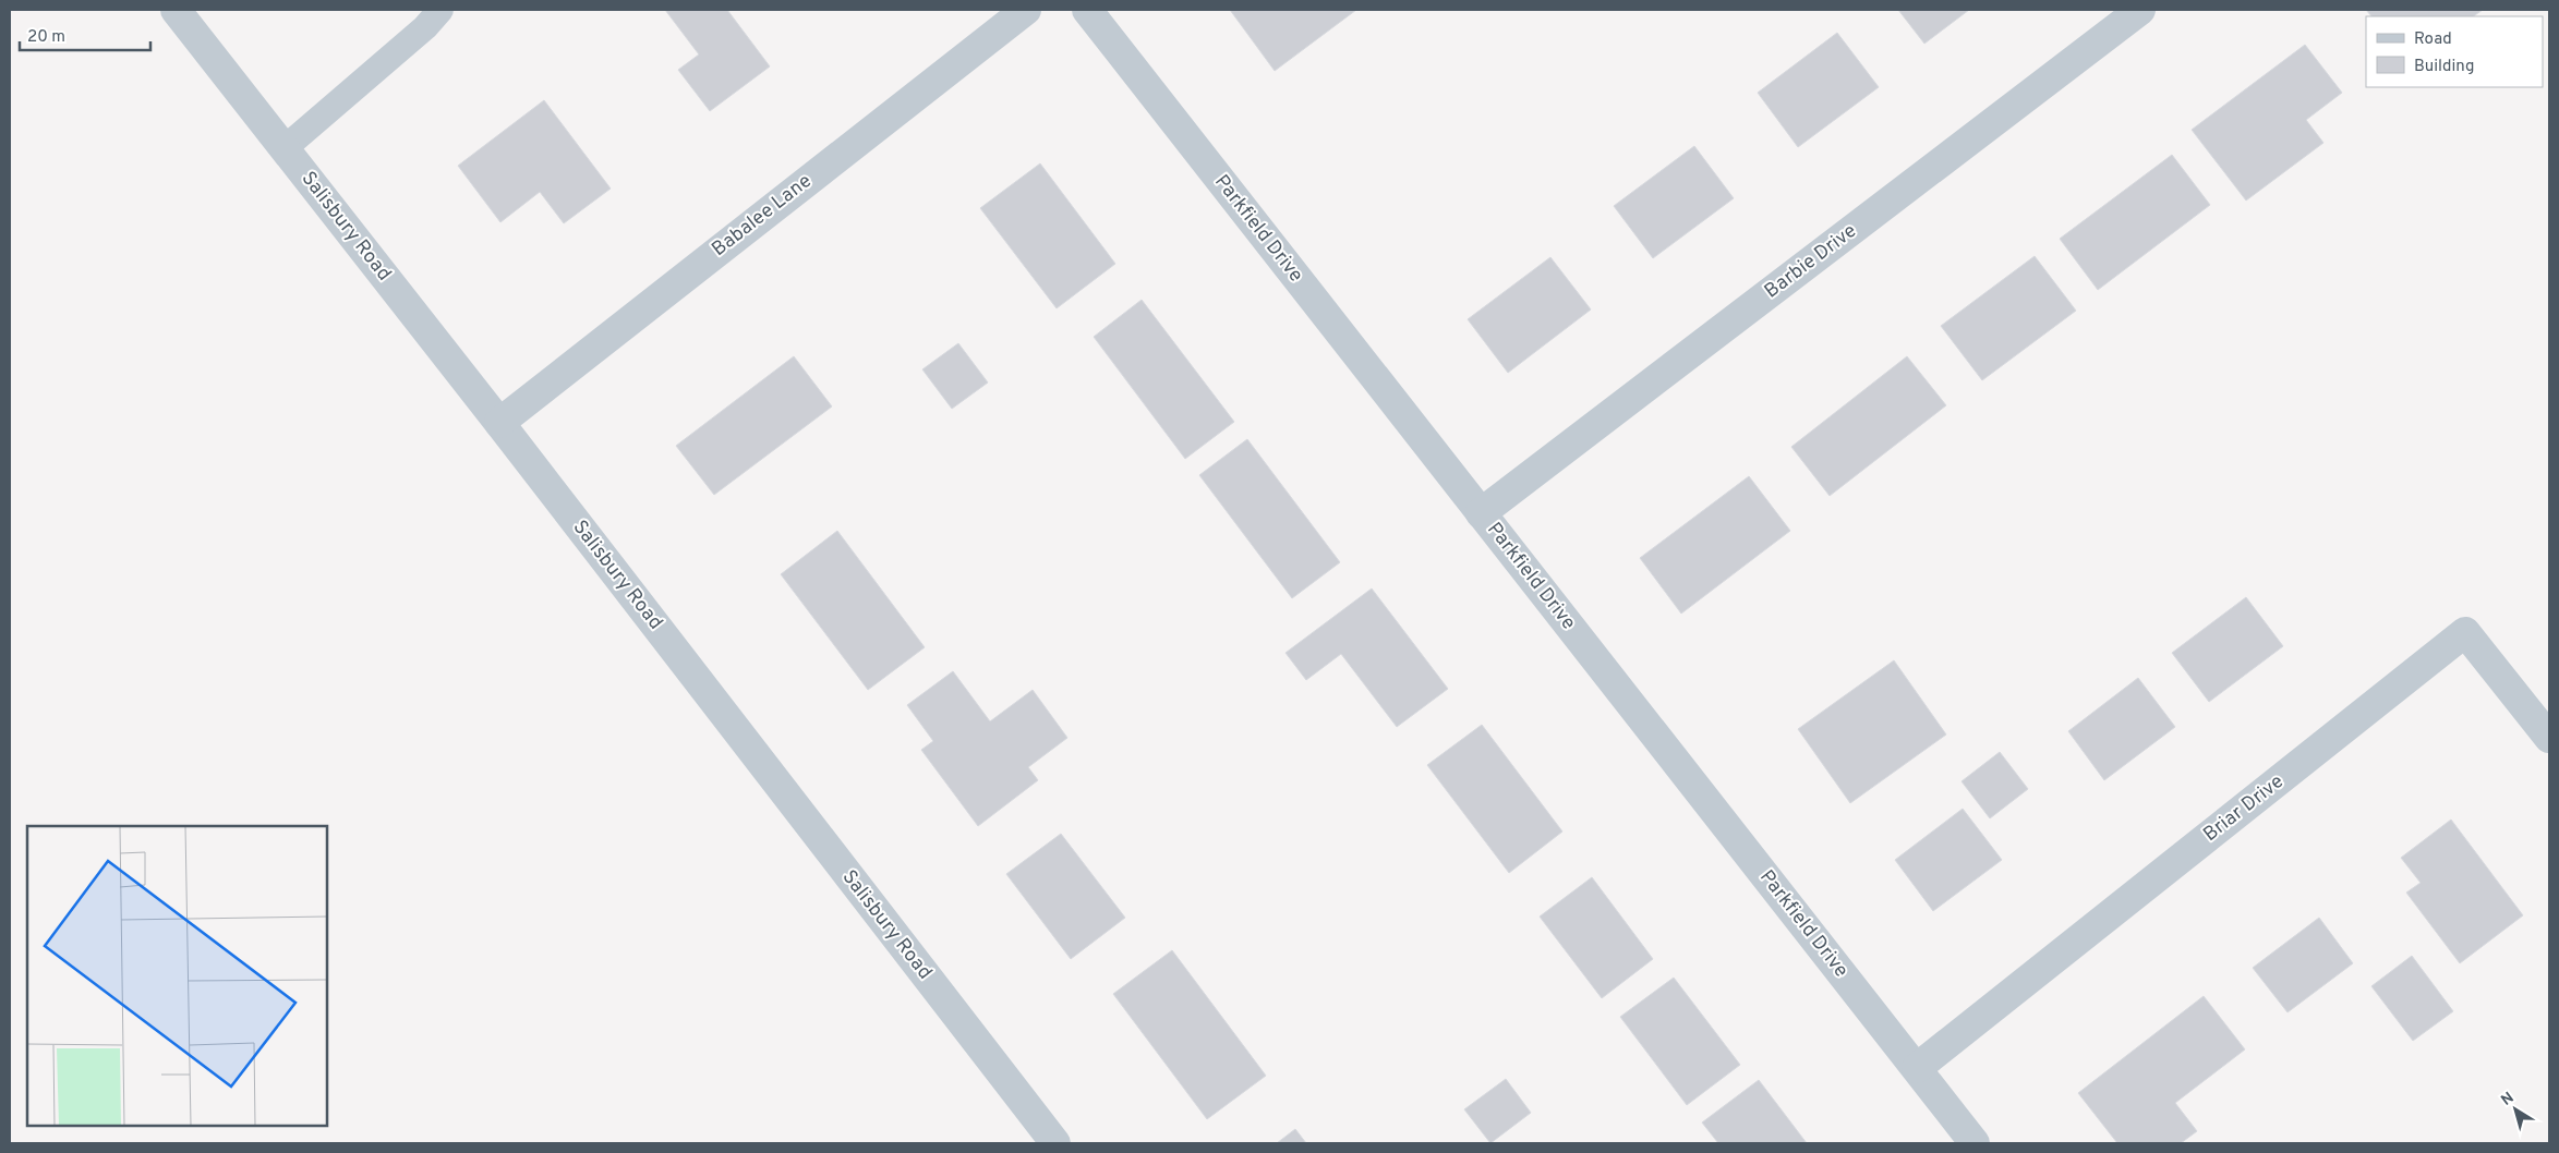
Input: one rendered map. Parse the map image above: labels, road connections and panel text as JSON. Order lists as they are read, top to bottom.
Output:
{
  "streets": {
    "street": [
      "Babalee Lane",
      "Salisbury Road",
      "Parkfield Drive",
      "Barbie Drive",
      "Briar Drive"
    ]
  },
  "crossings": [
    ["Babalee Lane", "Salisbury Road"],
    ["Parkfield Drive", "Barbie Drive"],
    ["Parkfield Drive", "Briar Drive"]
  ],
  "legend": ["Road", "Building"],
  "scale_bar": "20 m",
  "north": "top left"
}
